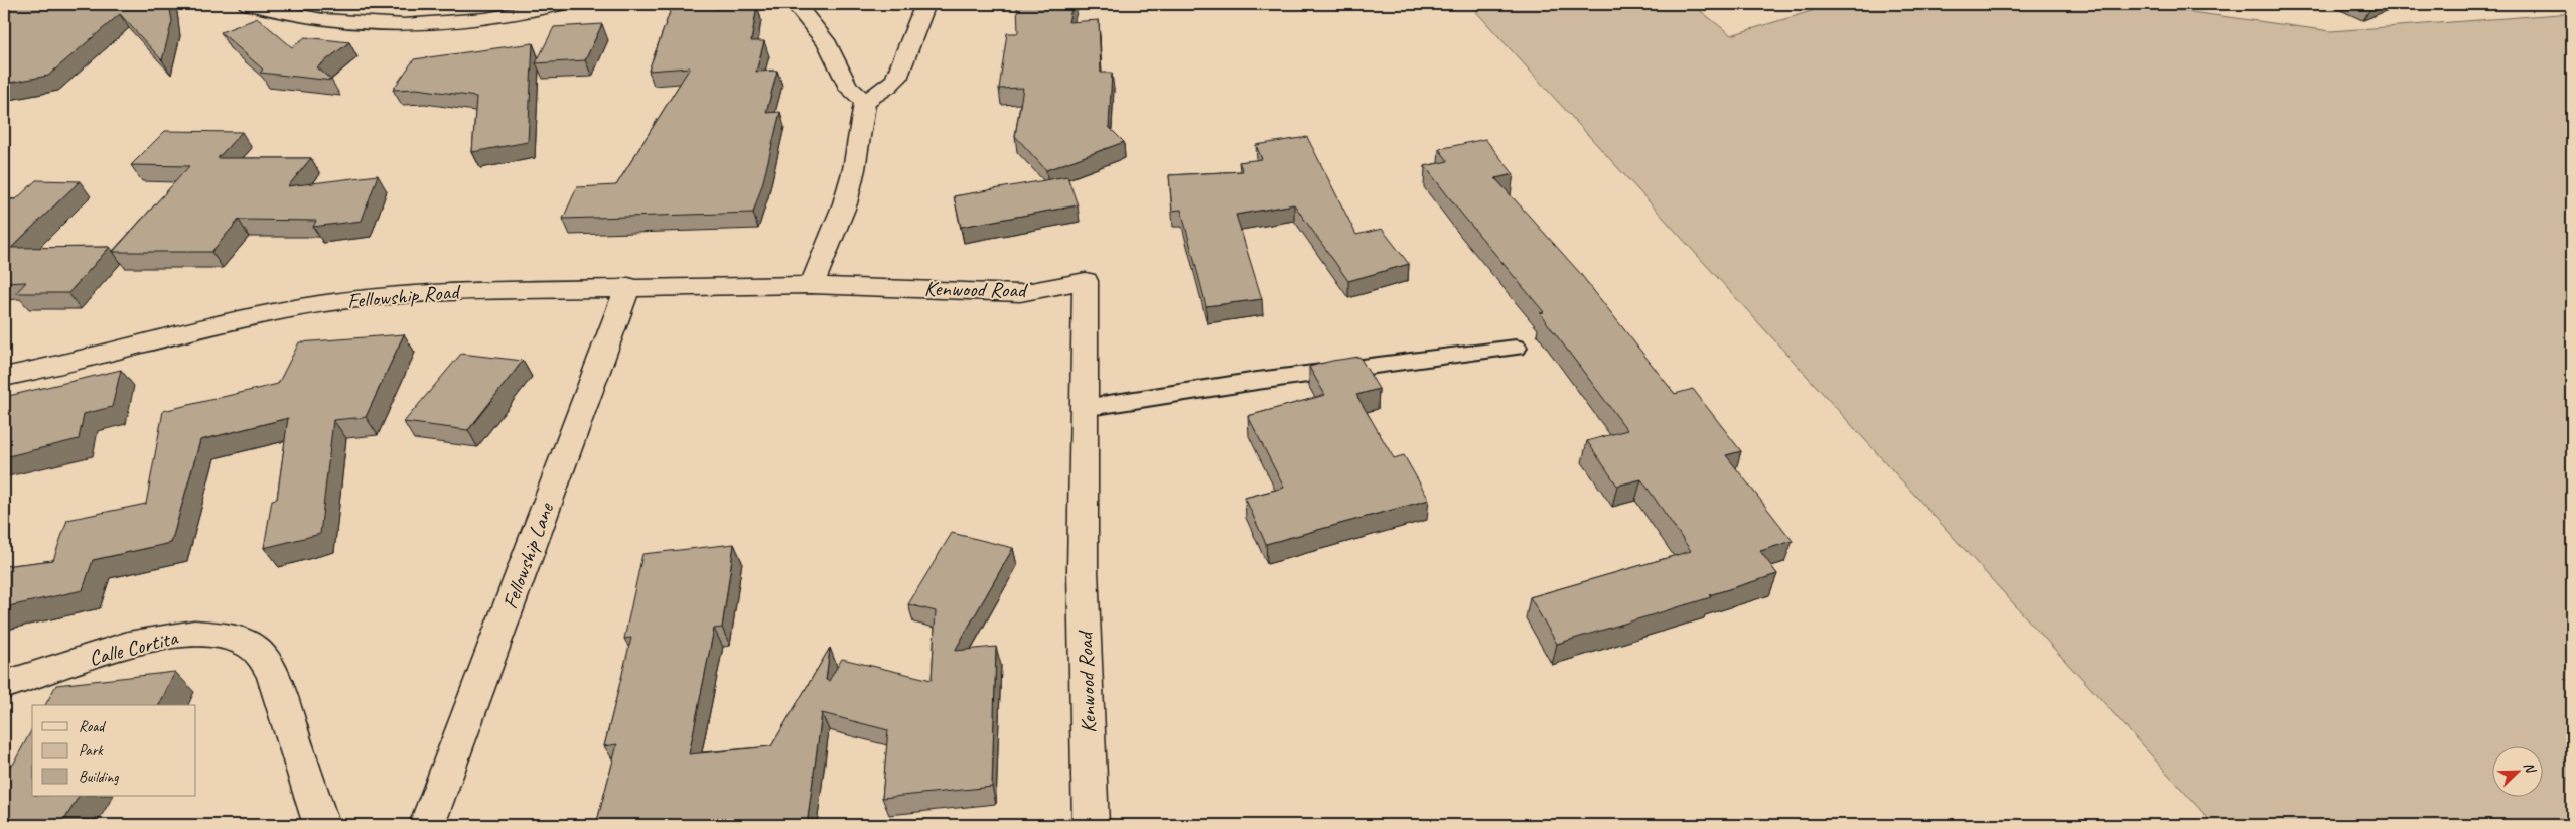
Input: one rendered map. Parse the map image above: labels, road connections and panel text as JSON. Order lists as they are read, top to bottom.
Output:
{
  "streets": {
    "street": [
      "Kenwood Road",
      "Fellowship Road",
      "Fellowship Lane",
      "Calle Cortita"
    ]
  },
  "crossings": [
    ["Kenwood Road", "Fellowship Road"],
    ["Fellowship Road", "Fellowship Lane"]
  ],
  "legend": ["Road", "Park", "Building"],
  "north": "top right"
}
